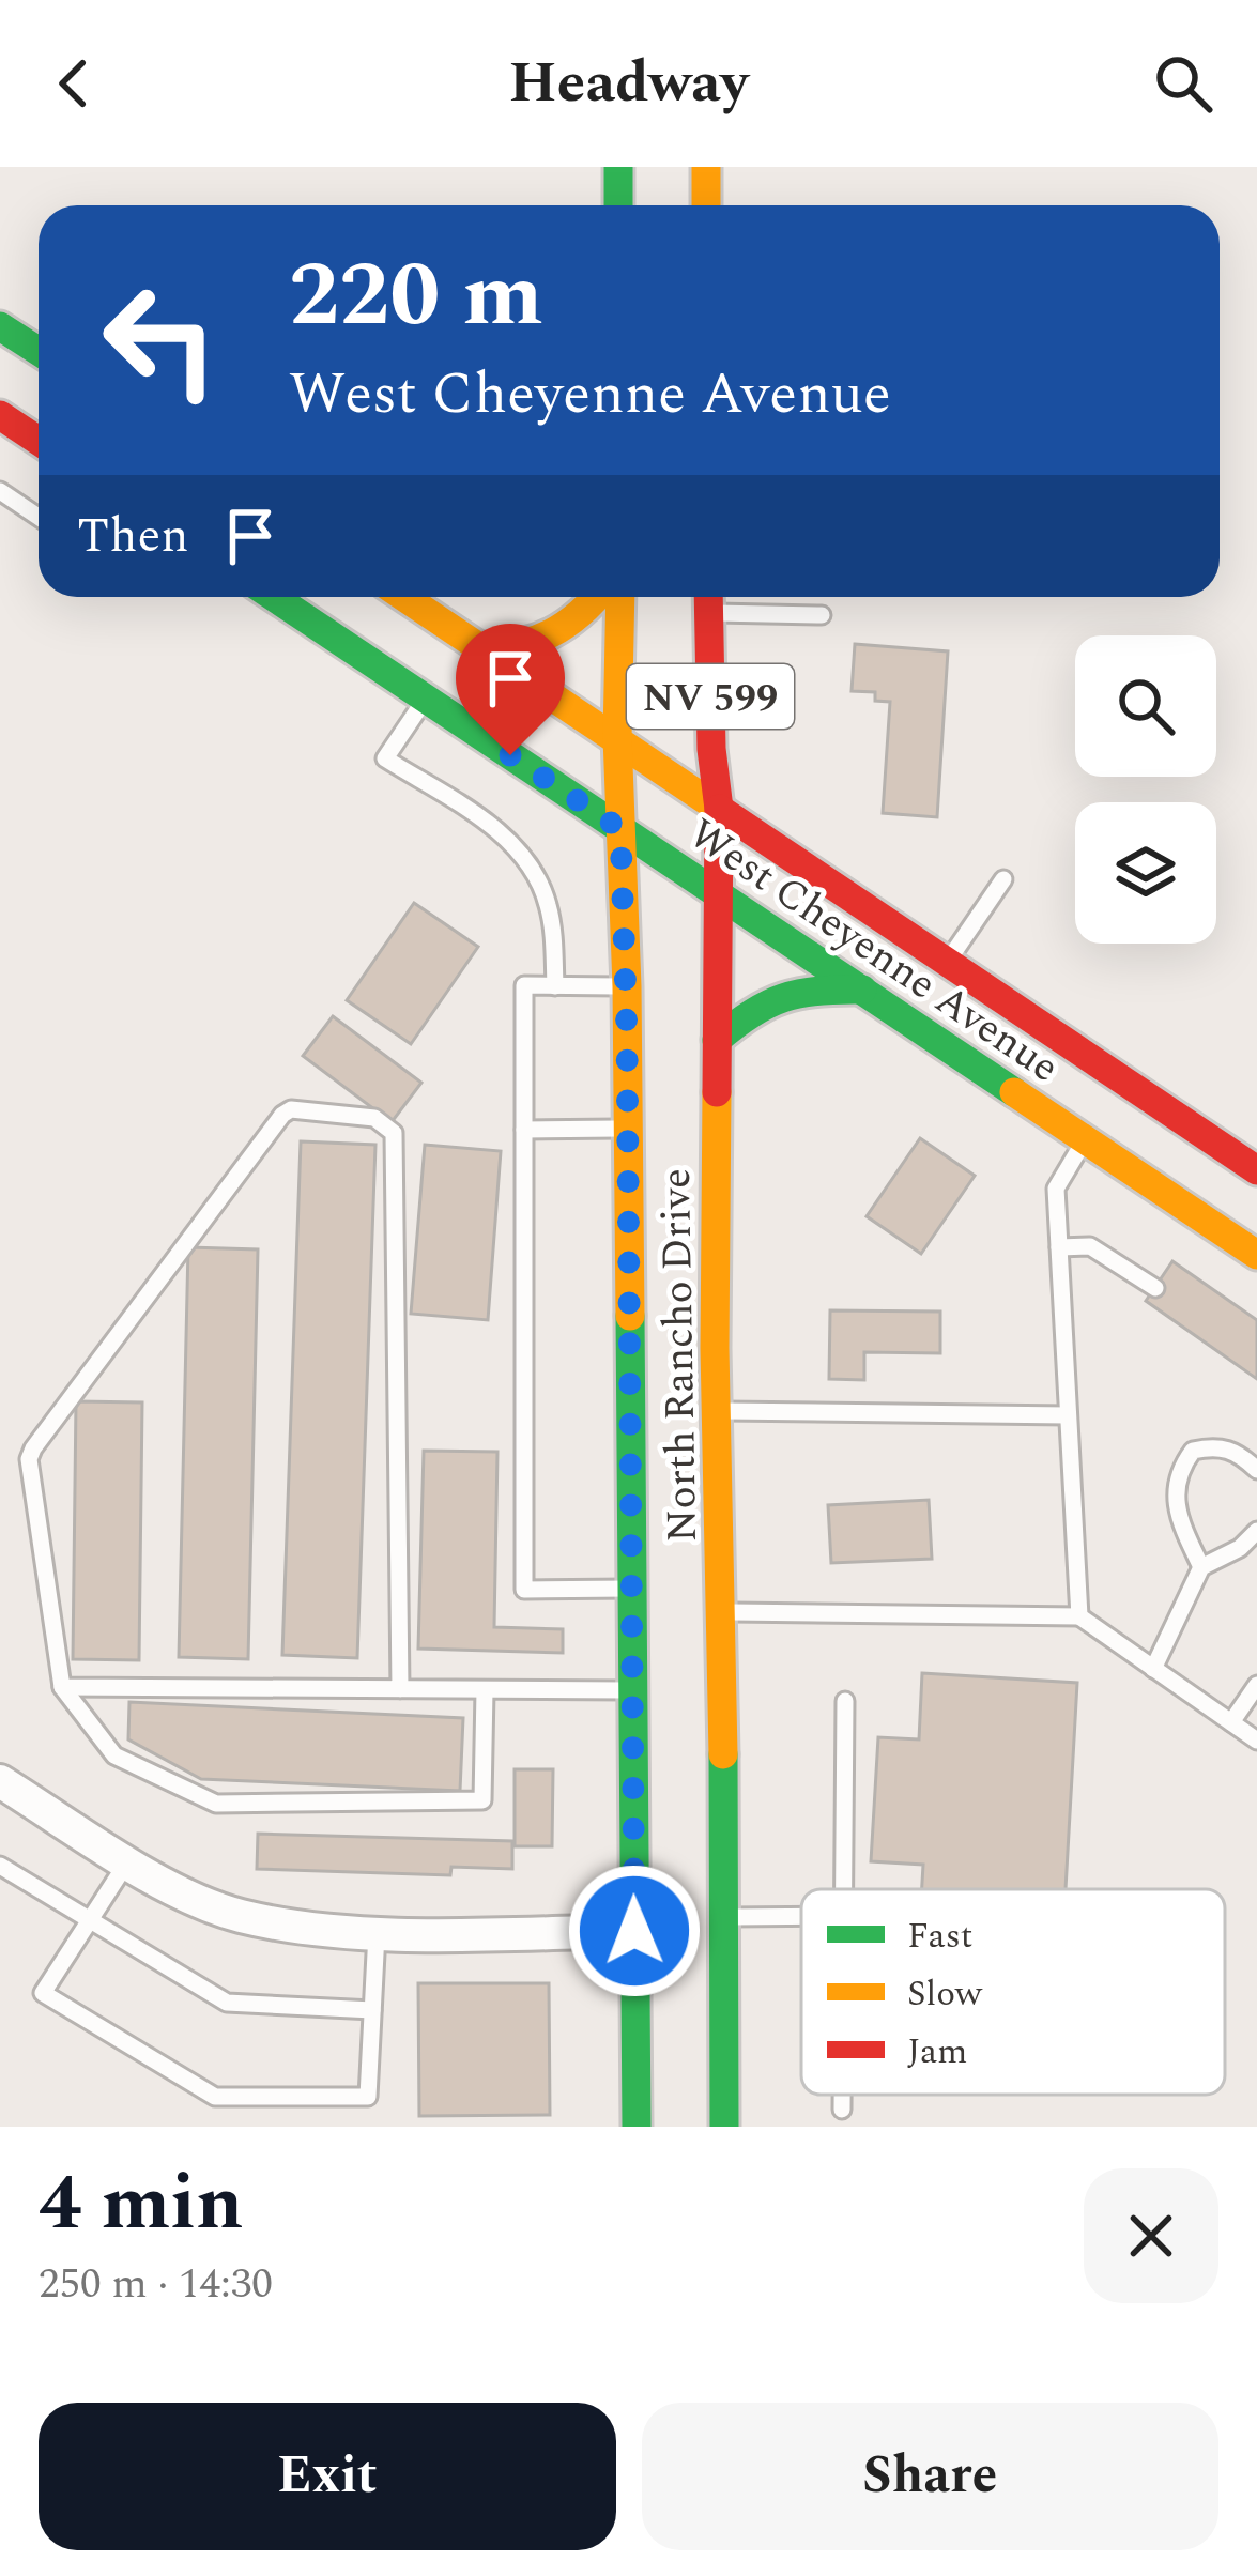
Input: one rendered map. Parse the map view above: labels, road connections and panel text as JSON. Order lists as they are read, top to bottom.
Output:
{
  "streets": {
    "main road": ["NV 599", "West Cheyenne Avenue", "North Rancho Drive"]
  },
  "crossings": [
    ["West Cheyenne Avenue", "North Rancho Drive"]
  ],
  "legend": ["Fast", "Slow", "Jam"],
  "page": {
    "header": "Headway",
    "turn": ["220 m", "West Cheyenne Avenue"],
    "then": "Then",
    "heading": ["4 min", "250 m · 14:30"],
    "buttons": ["Exit", "Share"]
  }
}
